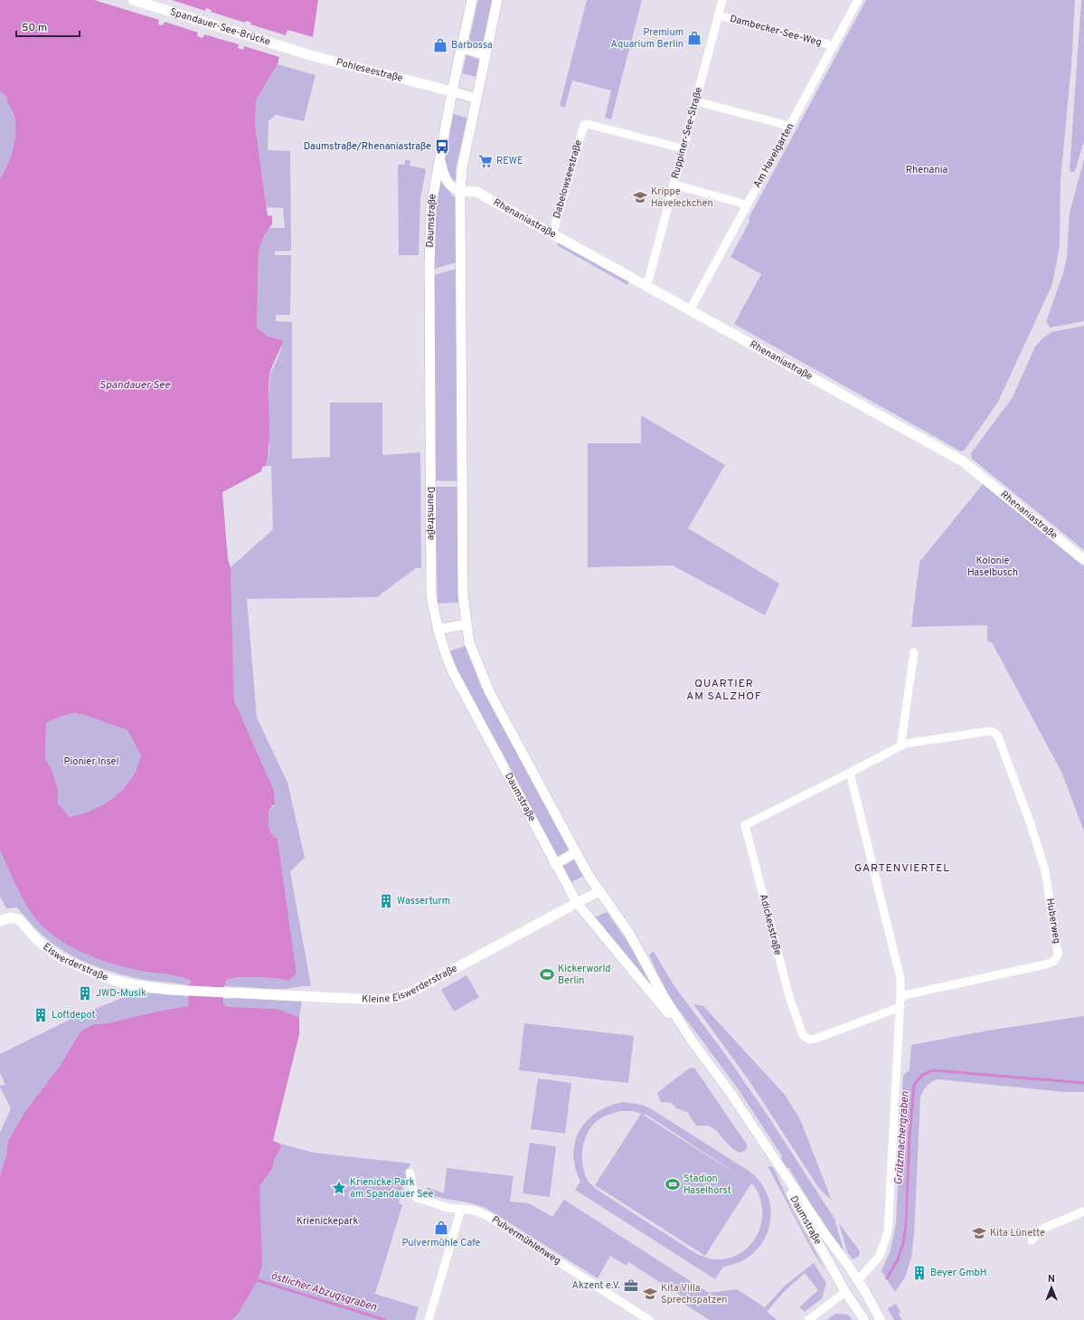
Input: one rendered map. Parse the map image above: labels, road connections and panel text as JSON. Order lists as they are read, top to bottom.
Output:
{
  "streets": {
    "main road": [
      "Spandauer-See-Brücke",
      "Pohleseestraße",
      "Rhenaniastraße",
      "Daumstraße",
      "Eiswerderstraße",
      "Kleine Eiswerderstraße"
    ],
    "street": [
      "Dambecker-See-Weg",
      "Ruppiner-See-Straße",
      "Am Havelgarten",
      "Dabelowseestraße",
      "Huberweg",
      "Adickesstraße",
      "Pulvermühlenweg"
    ]
  },
  "crossings": [
    ["Spandauer-See-Brücke", "Pohleseestraße"],
    ["Dambecker-See-Weg", "Ruppiner-See-Straße"],
    ["Dambecker-See-Weg", "Am Havelgarten"],
    ["Pohleseestraße", "Daumstraße"],
    ["Ruppiner-See-Straße", "Dabelowseestraße"],
    ["Ruppiner-See-Straße", "Rhenaniastraße"],
    ["Am Havelgarten", "Rhenaniastraße"],
    ["Dabelowseestraße", "Rhenaniastraße"],
    ["Rhenaniastraße", "Daumstraße"],
    ["Daumstraße", "Kleine Eiswerderstraße"],
    ["Huberweg", "Adickesstraße"],
    ["Eiswerderstraße", "Kleine Eiswerderstraße"]
  ],
  "districts": ["QUARTIER AM SALZHOF", "GARTENVIERTEL"],
  "water": ["Spandauer See", "Grützmachergraben", "östlicher Abzugsgraben"],
  "parks": [
    "Rhenania",
    "Kolonie Haselbusch",
    "Pionier Insel",
    "Krienickepark"
  ],
  "places": {
    "shop": ["Premium Aquarium Berlin", "Barbossa", "Pulvermühle Cafe"],
    "bus stop": ["Daumstraße/Rhenaniastraße"],
    "supermarket": ["REWE"],
    "school or university": ["Krippe Haveleckchen", "Kita Lünette", "Kita Villa Sprechspatzen"],
    "building": [
      "Wasserturm",
      "JWD-Musik",
      "Loftdepot",
      "Beyer GmbH"
    ],
    "sports": ["Kickerworld Berlin", "Stadion Haselhorst"],
    "place": ["Krienicke Park am Spandauer See"],
    "office": ["Akzent e.V."]
  },
  "scale_bar": "50 m",
  "north": "top"
}
